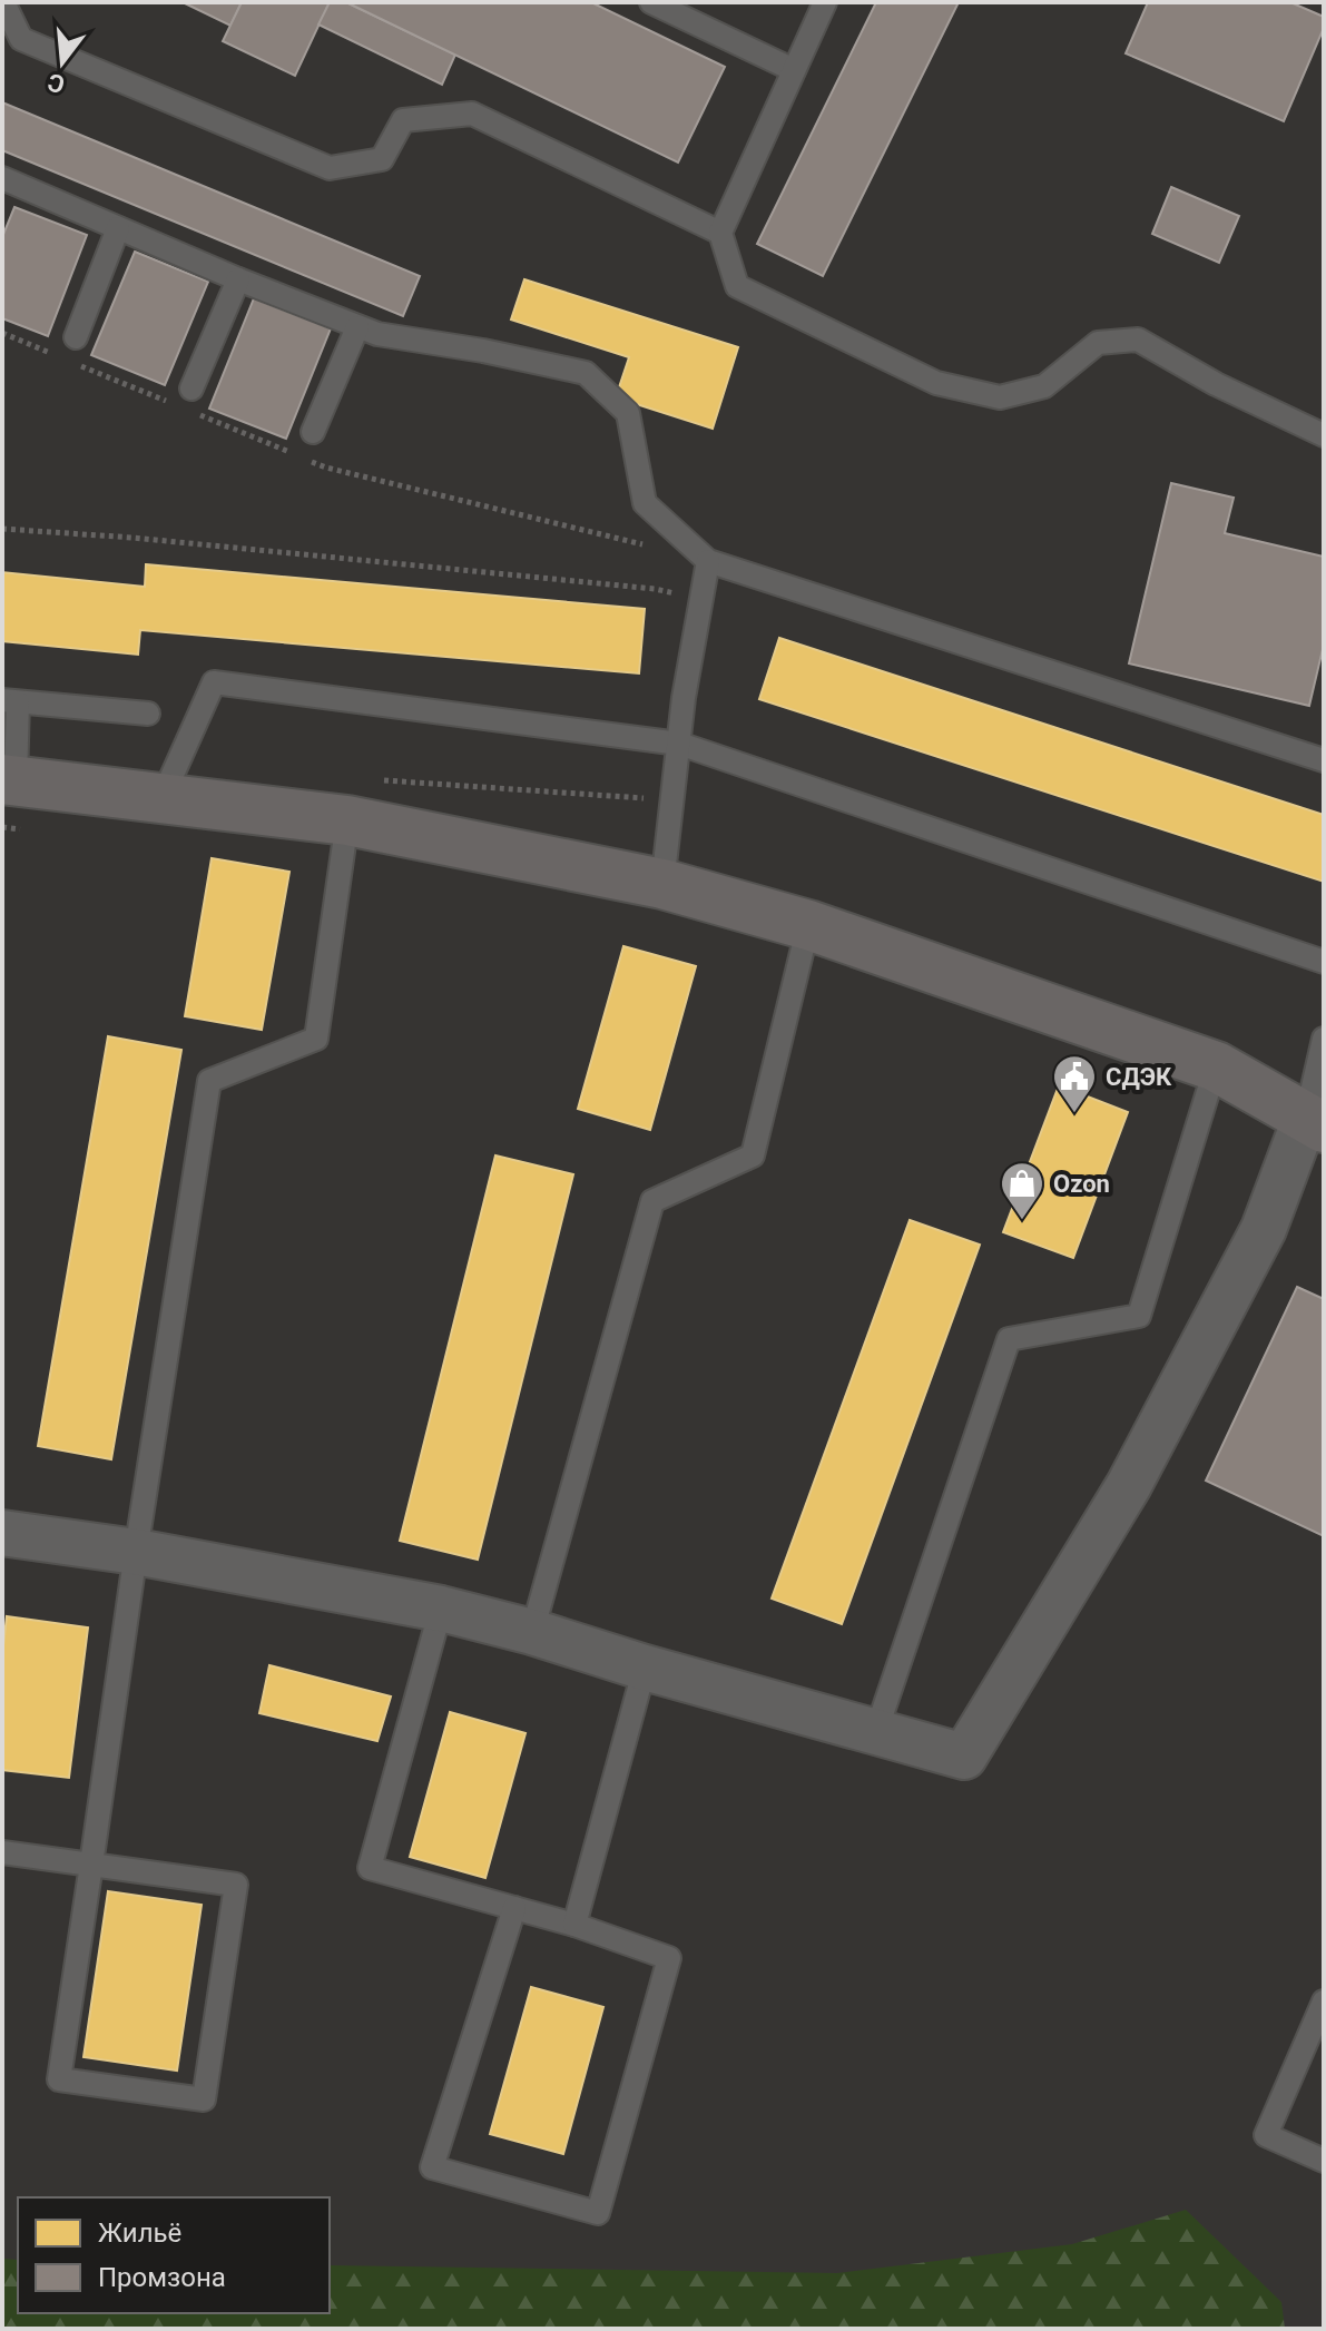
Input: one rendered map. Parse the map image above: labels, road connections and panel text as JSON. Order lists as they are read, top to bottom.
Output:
{
  "places": {
    "public building": ["СДЭК"],
    "shop": ["Ozon"]
  },
  "legend": ["Жильё", "Промзона"],
  "north": "bottom"
}
